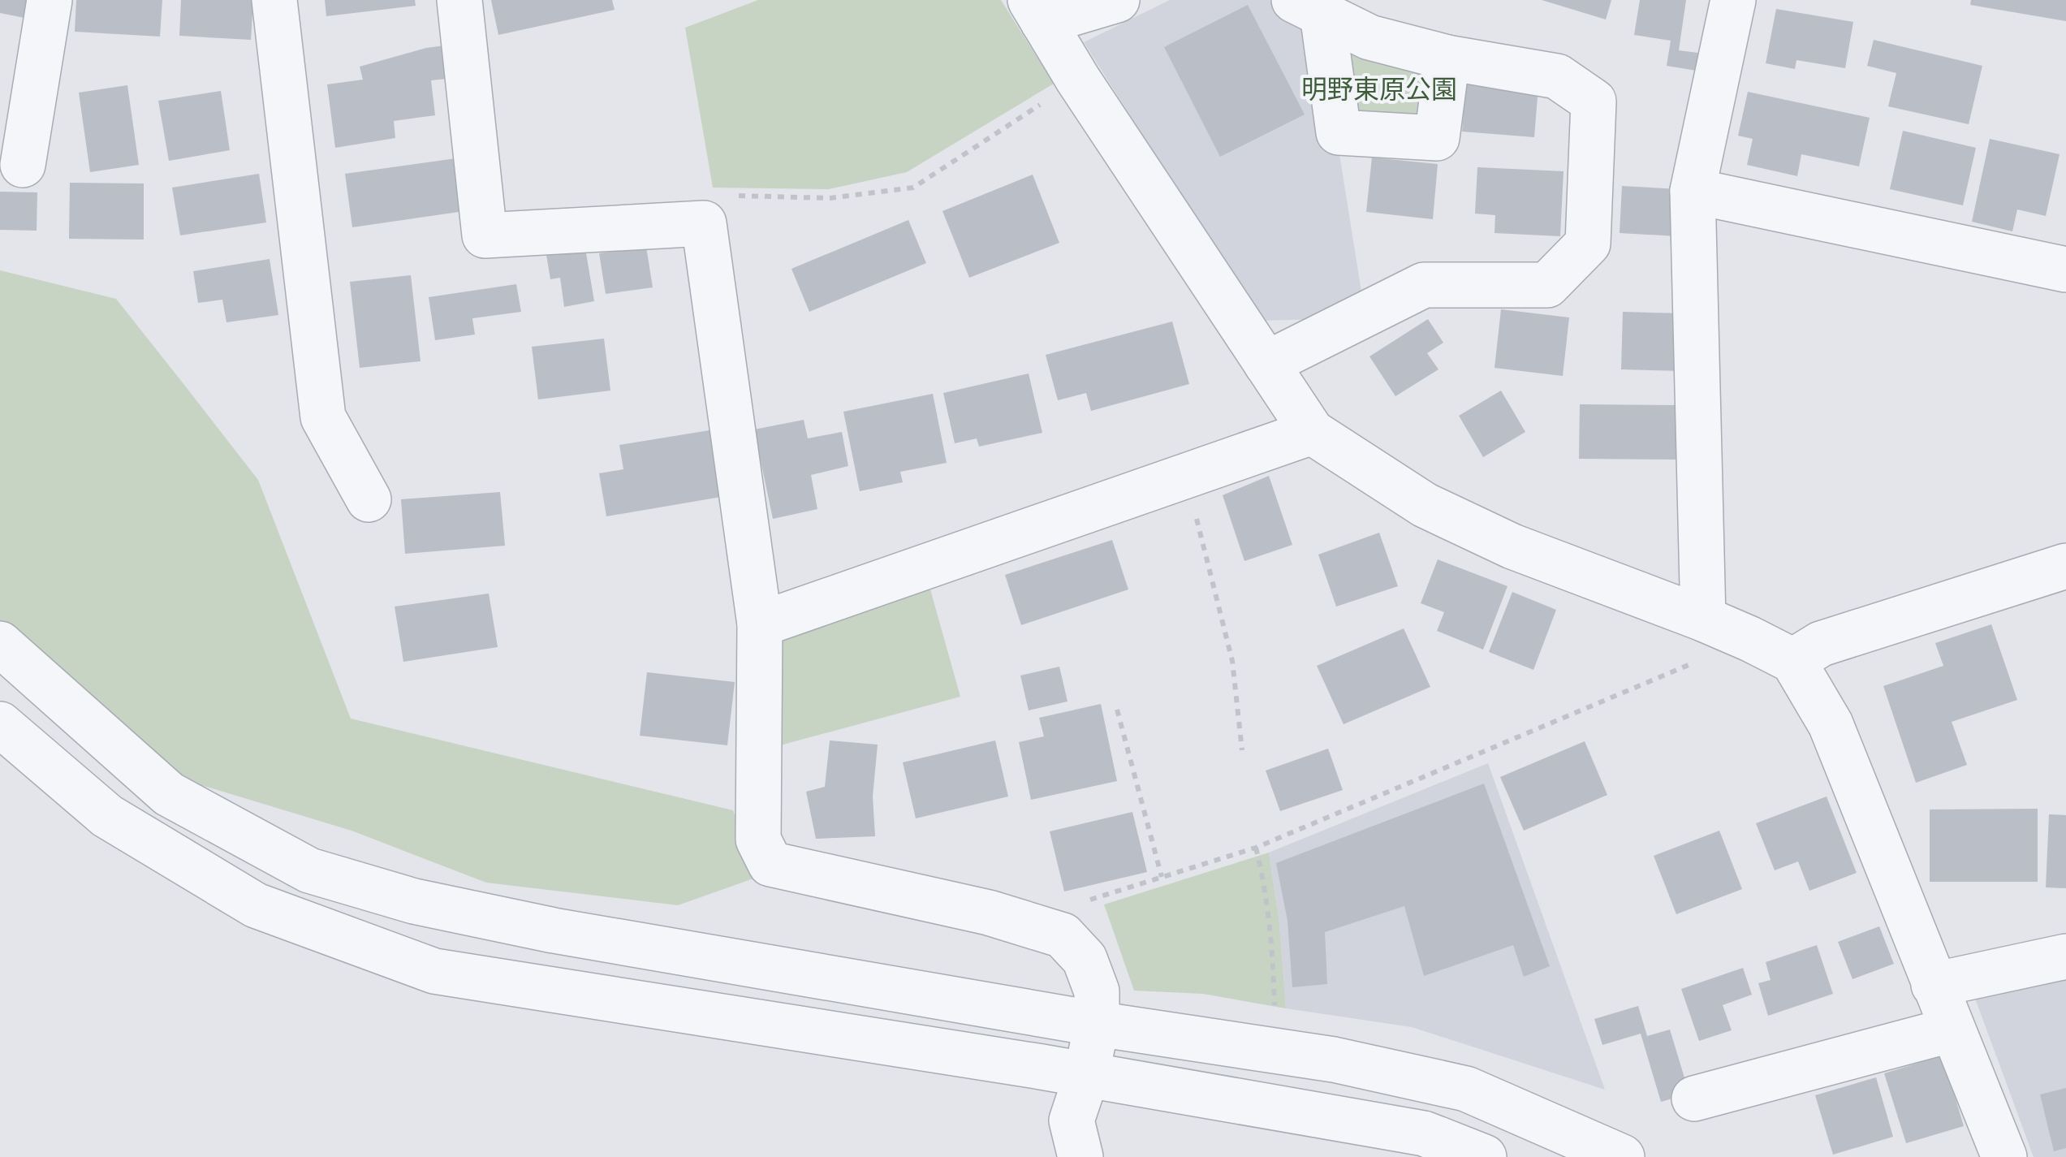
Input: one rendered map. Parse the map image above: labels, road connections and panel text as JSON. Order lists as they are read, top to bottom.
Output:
{
  "parks": ["明野東原公園"]
}
